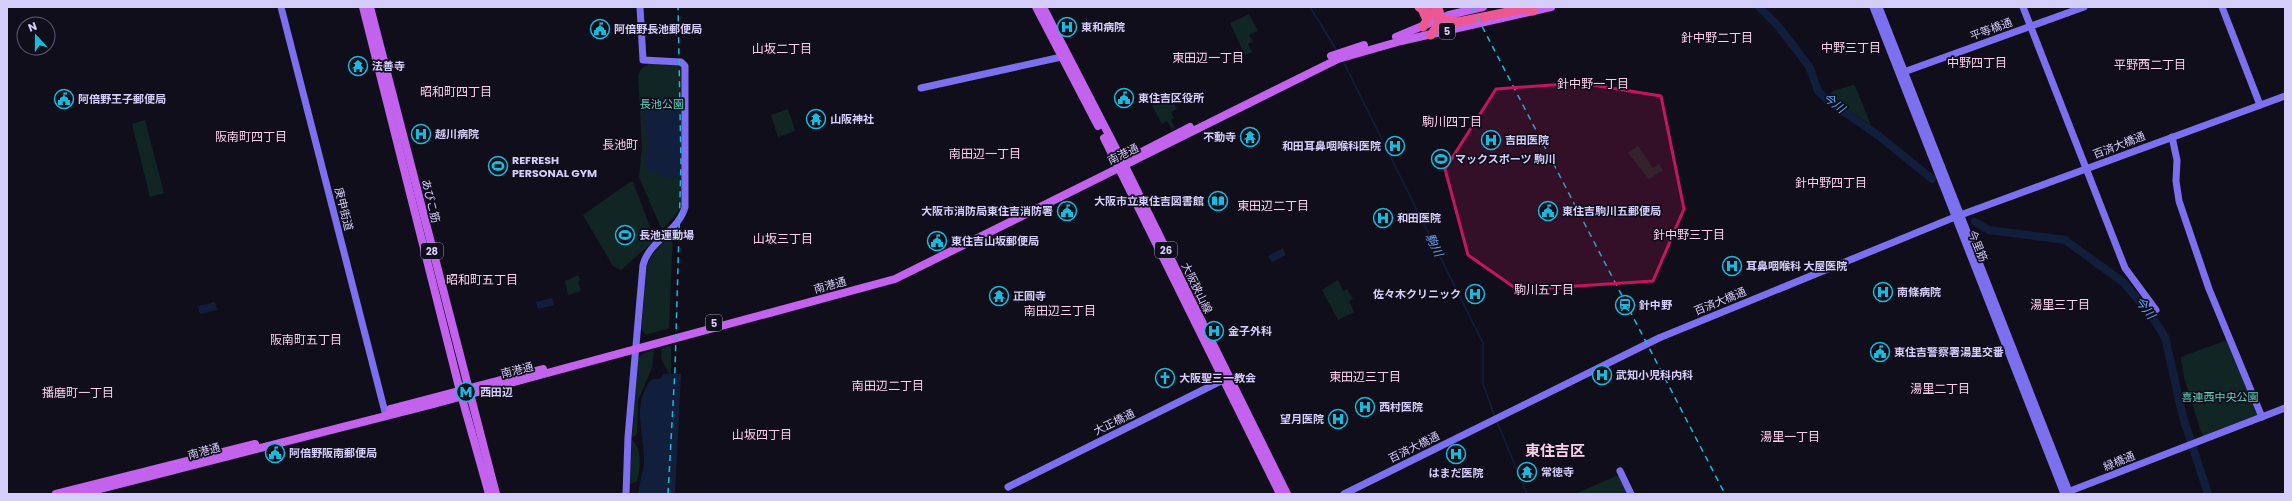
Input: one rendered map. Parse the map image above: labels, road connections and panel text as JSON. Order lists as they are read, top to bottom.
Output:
{
  "streets": {
    "main road": [
      "5",
      "南港通",
      "あびこ筋",
      "26",
      "28",
      "大阪狭山線"
    ],
    "street": [
      "平等橋通",
      "百済大橋通",
      "庚申街道",
      "今里筋",
      "大正橋通",
      "緑橋通"
    ]
  },
  "crossings": [
    ["平等橋通", "今里筋"],
    ["百済大橋通", "今里筋"],
    ["南港通", "あびこ筋"],
    ["南港通", "庚申街道"],
    ["南港通", "大阪狭山線"],
    ["今里筋", "緑橋通"],
    ["大阪狭山線", "大正橋通"]
  ],
  "districts": [
    "針中野二丁目",
    "中野三丁目",
    "山坂二丁目",
    "東田辺一丁目",
    "中野四丁目",
    "平野西二丁目",
    "針中野一丁目",
    "昭和町四丁目",
    "駒川四丁目",
    "阪南町四丁目",
    "長池町",
    "南田辺一丁目",
    "針中野四丁目",
    "東田辺二丁目",
    "針中野三丁目",
    "山坂三丁目",
    "昭和町五丁目",
    "駒川五丁目",
    "湯里三丁目",
    "南田辺三丁目",
    "阪南町五丁目",
    "東田辺三丁目",
    "南田辺二丁目",
    "湯里二丁目",
    "播磨町一丁目",
    "山坂四丁目",
    "湯里一丁目",
    "東住吉区"
  ],
  "water": ["今川", "駒川"],
  "parks": ["長池公園", "喜連西中央公園"],
  "places": {
    "hospital": [
      "東和病院",
      "越川病院",
      "吉田医院",
      "和田耳鼻咽喉科医院",
      "和田医院",
      "耳鼻咽喉科 大屋医院",
      "南條病院",
      "佐々木クリニック",
      "金子外科",
      "武知小児科内科",
      "西村医院",
      "望月医院",
      "はまだ医院"
    ],
    "public building": [
      "阿倍野長池郵便局",
      "東住吉区役所",
      "阿倍野王子郵便局",
      "大阪市消防局東住吉消防署",
      "東住吉駒川五郵便局",
      "東住吉山坂郵便局",
      "東住吉警察署湯里交番",
      "阿倍野阪南郵便局"
    ],
    "temple": [
      "法善寺",
      "山阪神社",
      "不動寺",
      "正圓寺",
      "常徳寺"
    ],
    "sports": ["マックスポーツ 駒川", "REFRESH PERSONAL GYM", "長池運動場"],
    "library": ["大阪市立東住吉図書館"],
    "station": ["針中野"],
    "church": ["大阪聖三一教会"],
    "metro station": ["西田辺"]
  },
  "north": "top"
}
